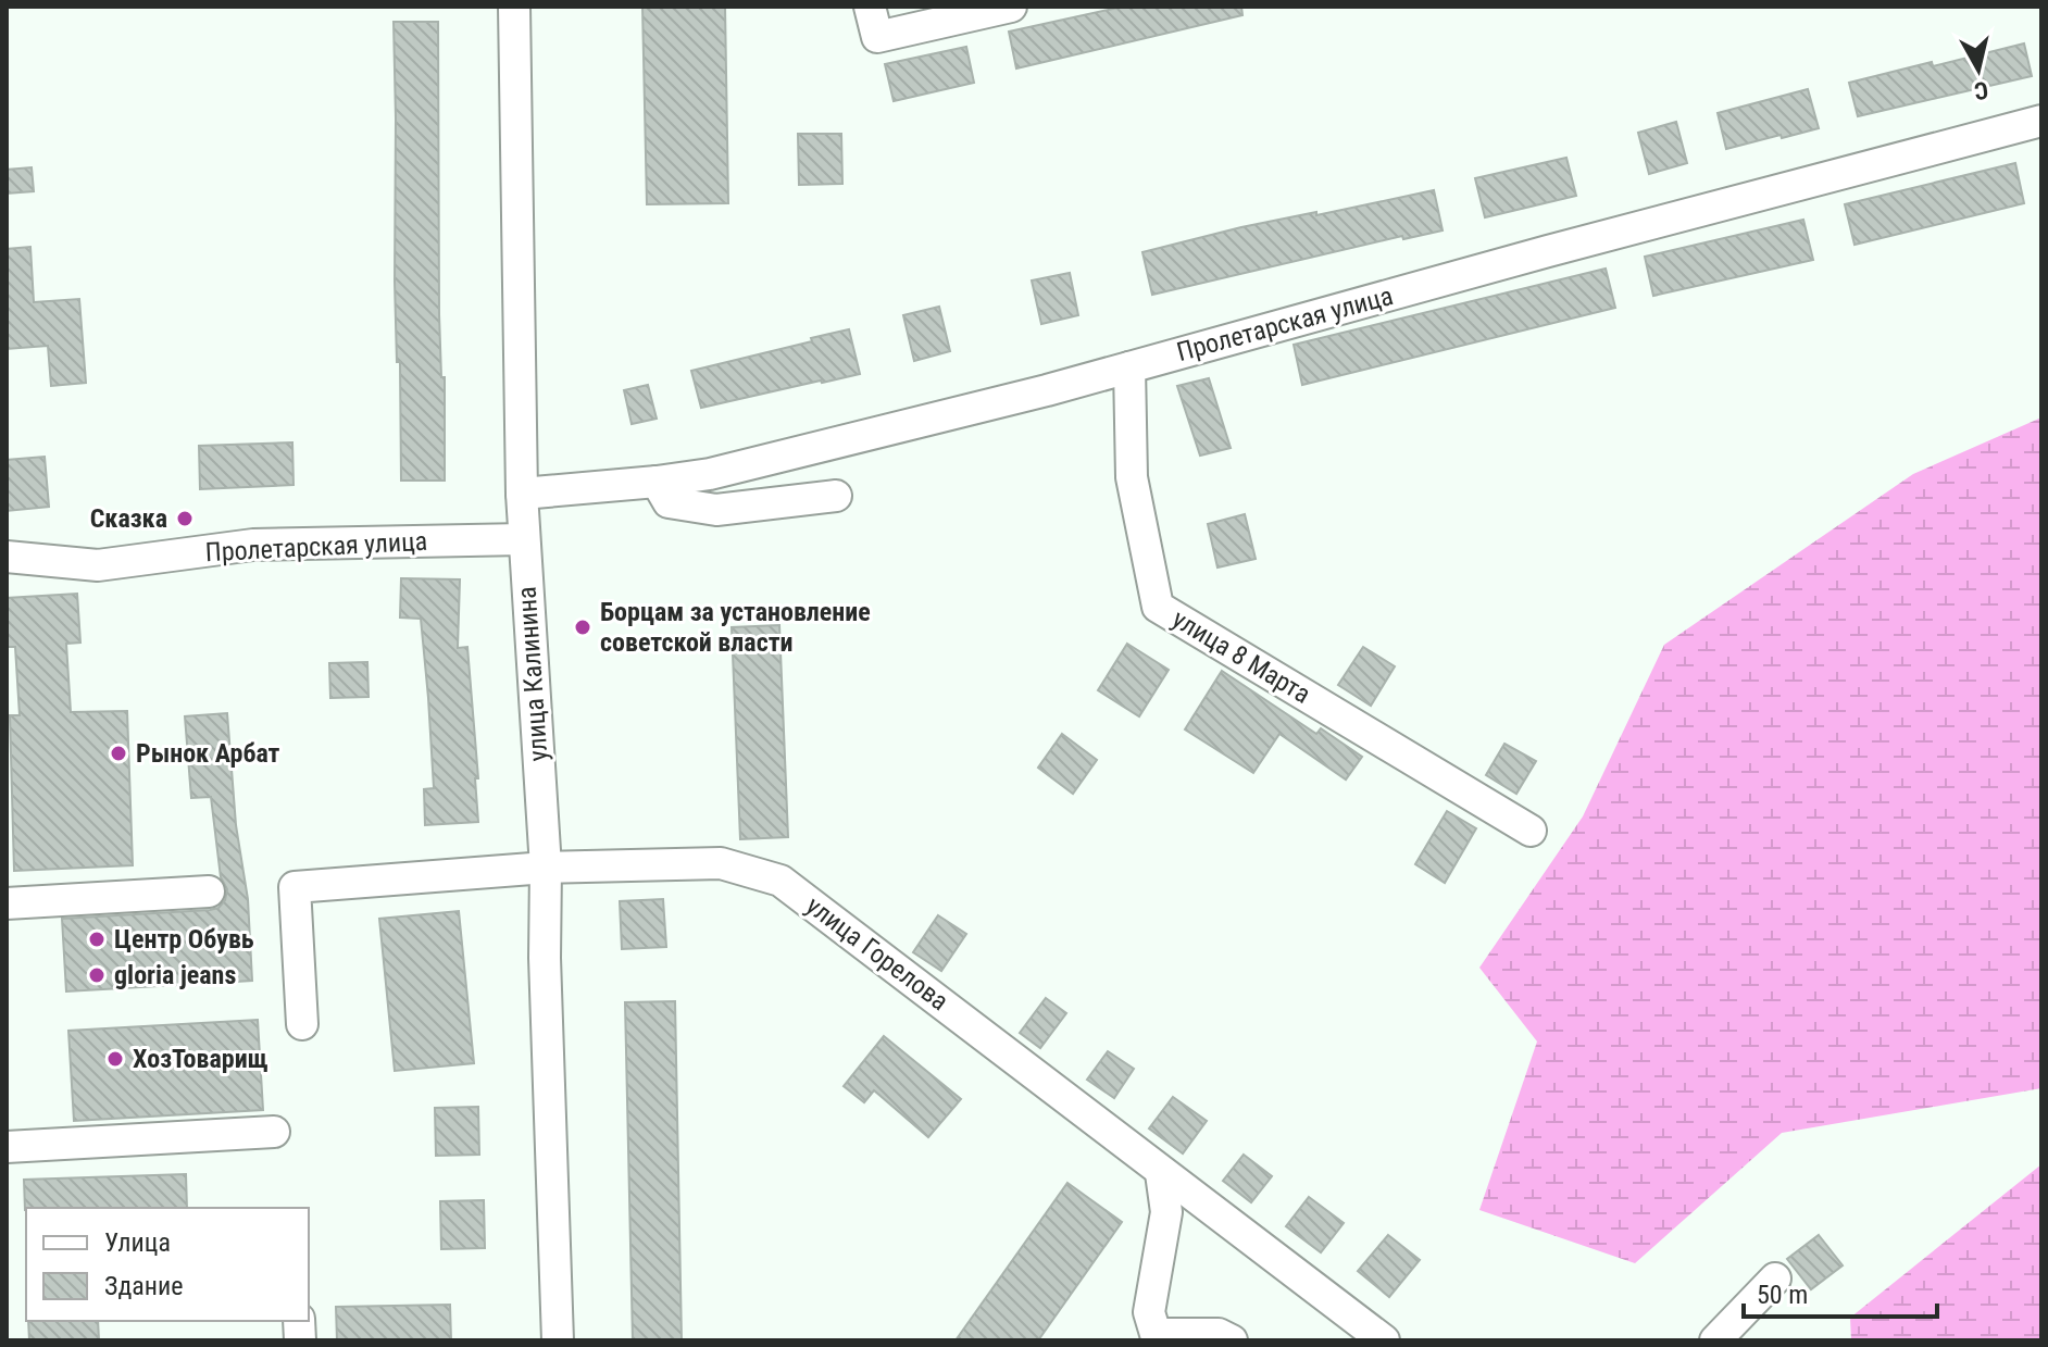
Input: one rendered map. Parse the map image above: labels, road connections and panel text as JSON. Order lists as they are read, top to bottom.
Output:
{
  "streets": {
    "street": [
      "Пролетарская улица",
      "улица 8 Марта",
      "улица Калинина",
      "улица Горелова"
    ]
  },
  "crossings": [
    ["Пролетарская улица", "улица 8 Марта"],
    ["Пролетарская улица", "улица Калинина"],
    ["улица Калинина", "улица Горелова"]
  ],
  "places": [
    "Сказка",
    "Борцам за установление советской власти",
    "Рынок Арбат",
    "Центр Обувь",
    "gloria jeans",
    "ХозТоварищ"
  ],
  "legend": ["Улица", "Здание"],
  "scale_bar": "50 m",
  "north": "bottom"
}
